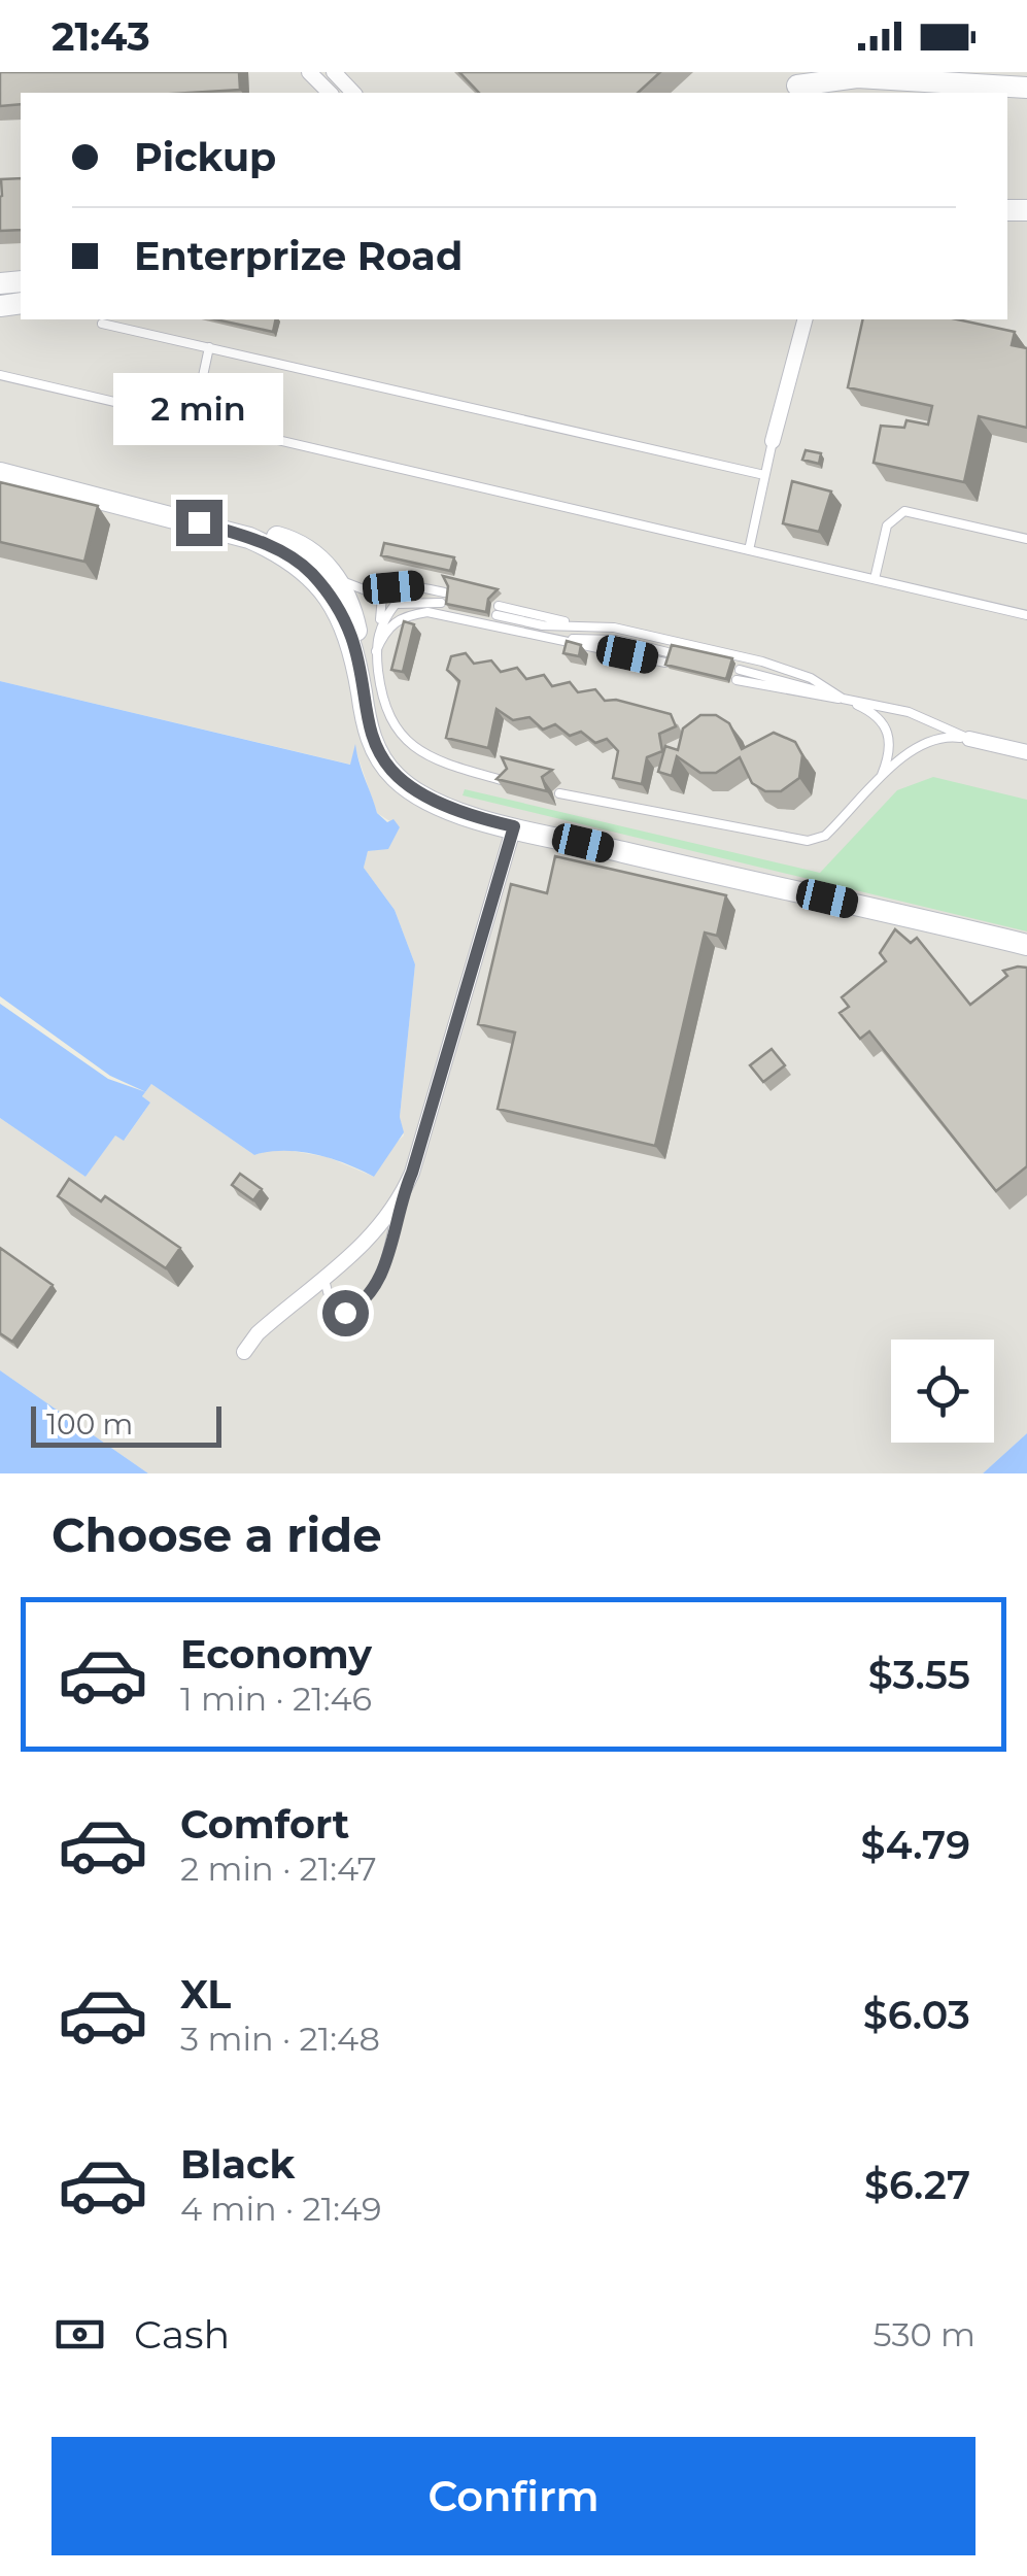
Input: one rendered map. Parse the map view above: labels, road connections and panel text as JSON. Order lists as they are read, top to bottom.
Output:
{
  "scale_bar": "100 m",
  "page": {
    "status": "21:43",
    "banner": ["Pickup", "Enterprize Road"],
    "bubble": "2 min",
    "scale": "100 m",
    "heading": "Choose a ride",
    "list": [
      {
        "name": "Economy",
        "note": "1 min · 21:46",
        "value": "$3.55"
      },
      {
        "name": "Comfort",
        "note": "2 min · 21:47",
        "value": "$4.79"
      },
      {
        "name": "XL",
        "note": "3 min · 21:48",
        "value": "$6.03"
      },
      {
        "name": "Black",
        "note": "4 min · 21:49",
        "value": "$6.27"
      }
    ],
    "pay": ["Cash", "530 m"],
    "buttons": "Confirm"
  }
}
